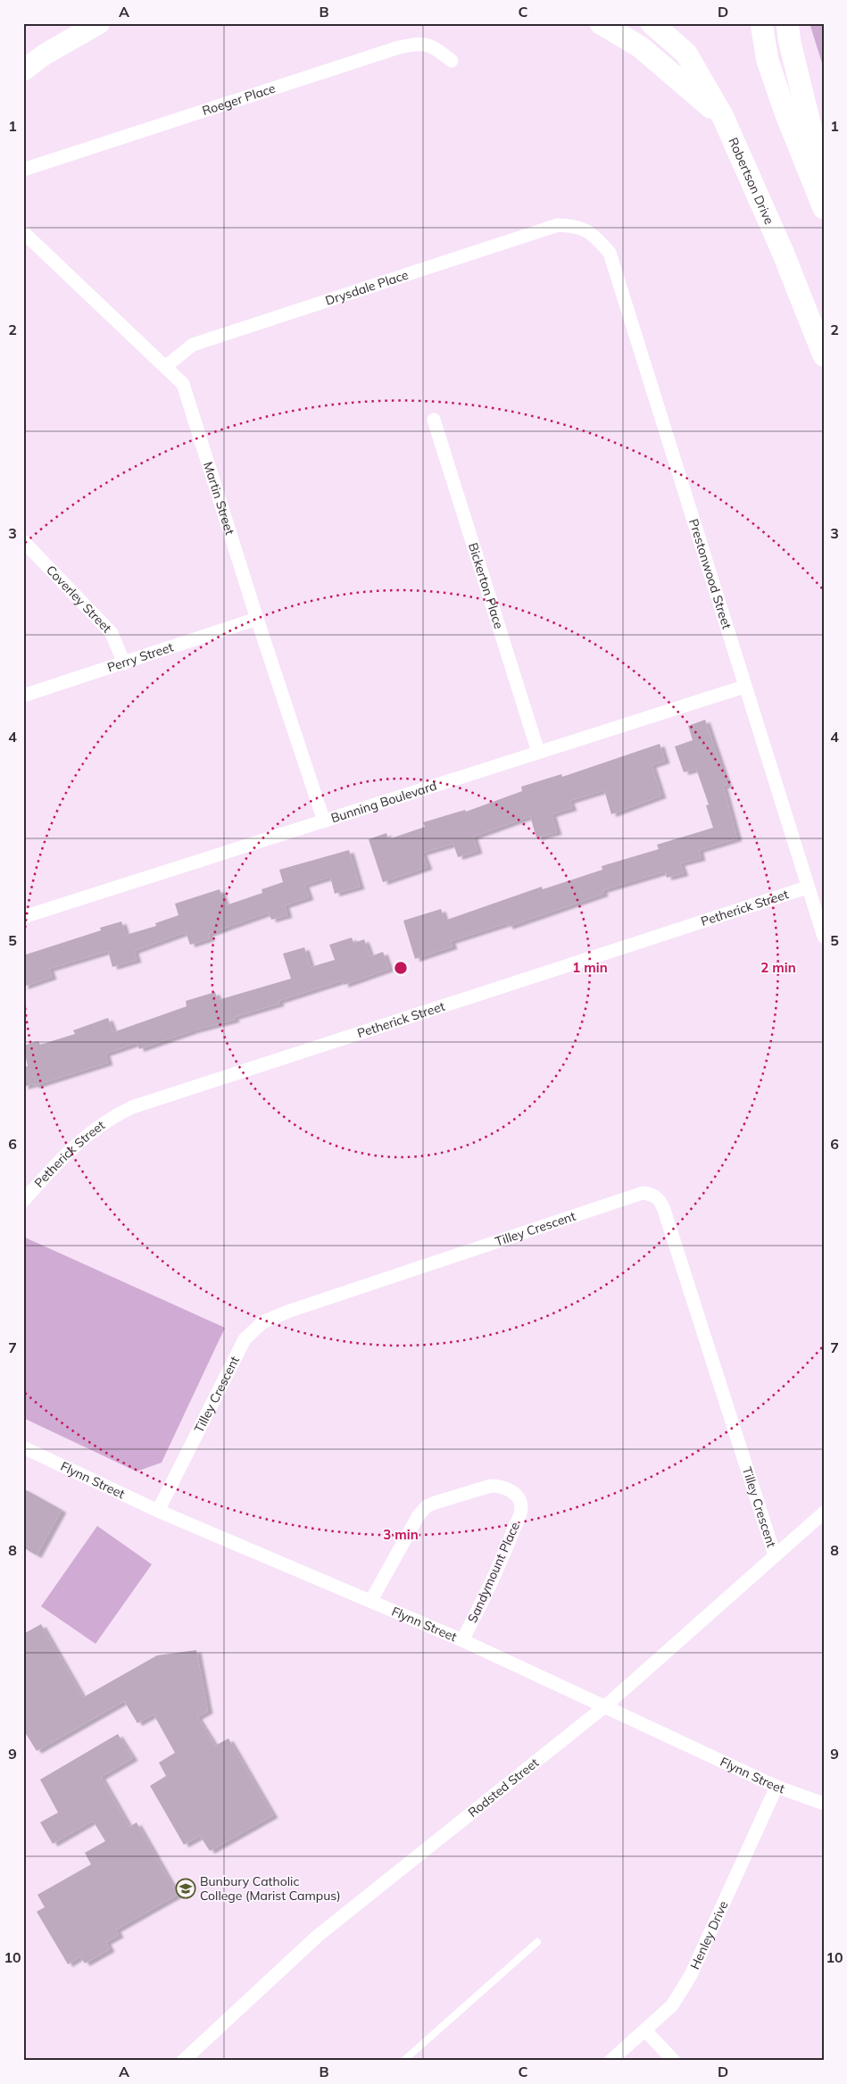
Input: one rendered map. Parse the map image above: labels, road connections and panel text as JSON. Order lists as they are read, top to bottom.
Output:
{
  "streets": {
    "highway": ["Robertson Drive"],
    "street": [
      "Roeger Place",
      "Drysdale Place",
      "Martin Street",
      "Prestonwood Street",
      "Bickerton Place",
      "Coverley Street",
      "Perry Street",
      "Bunning Boulevard",
      "Petherick Street",
      "Tilley Crescent",
      "Flynn Street",
      "Sandymount Place",
      "Rodsted Street",
      "Henley Drive"
    ]
  },
  "crossings": [
    ["Drysdale Place", "Martin Street"],
    ["Drysdale Place", "Prestonwood Street"],
    ["Martin Street", "Perry Street"],
    ["Martin Street", "Bunning Boulevard"],
    ["Prestonwood Street", "Bunning Boulevard"],
    ["Prestonwood Street", "Petherick Street"],
    ["Bickerton Place", "Bunning Boulevard"],
    ["Coverley Street", "Perry Street"],
    ["Tilley Crescent", "Flynn Street"],
    ["Tilley Crescent", "Rodsted Street"],
    ["Flynn Street", "Sandymount Place"],
    ["Flynn Street", "Rodsted Street"],
    ["Flynn Street", "Henley Drive"]
  ],
  "places": {
    "school or university": ["Bunbury Catholic College (Marist Campus)"]
  },
  "grid": {
    "columns": [
      "A",
      "B",
      "C",
      "D"
    ],
    "rows": [
      "1",
      "2",
      "3",
      "4",
      "5",
      "6",
      "7",
      "8",
      "9",
      "10"
    ]
  },
  "rings": ["1 min", "2 min", "3 min"]
}
